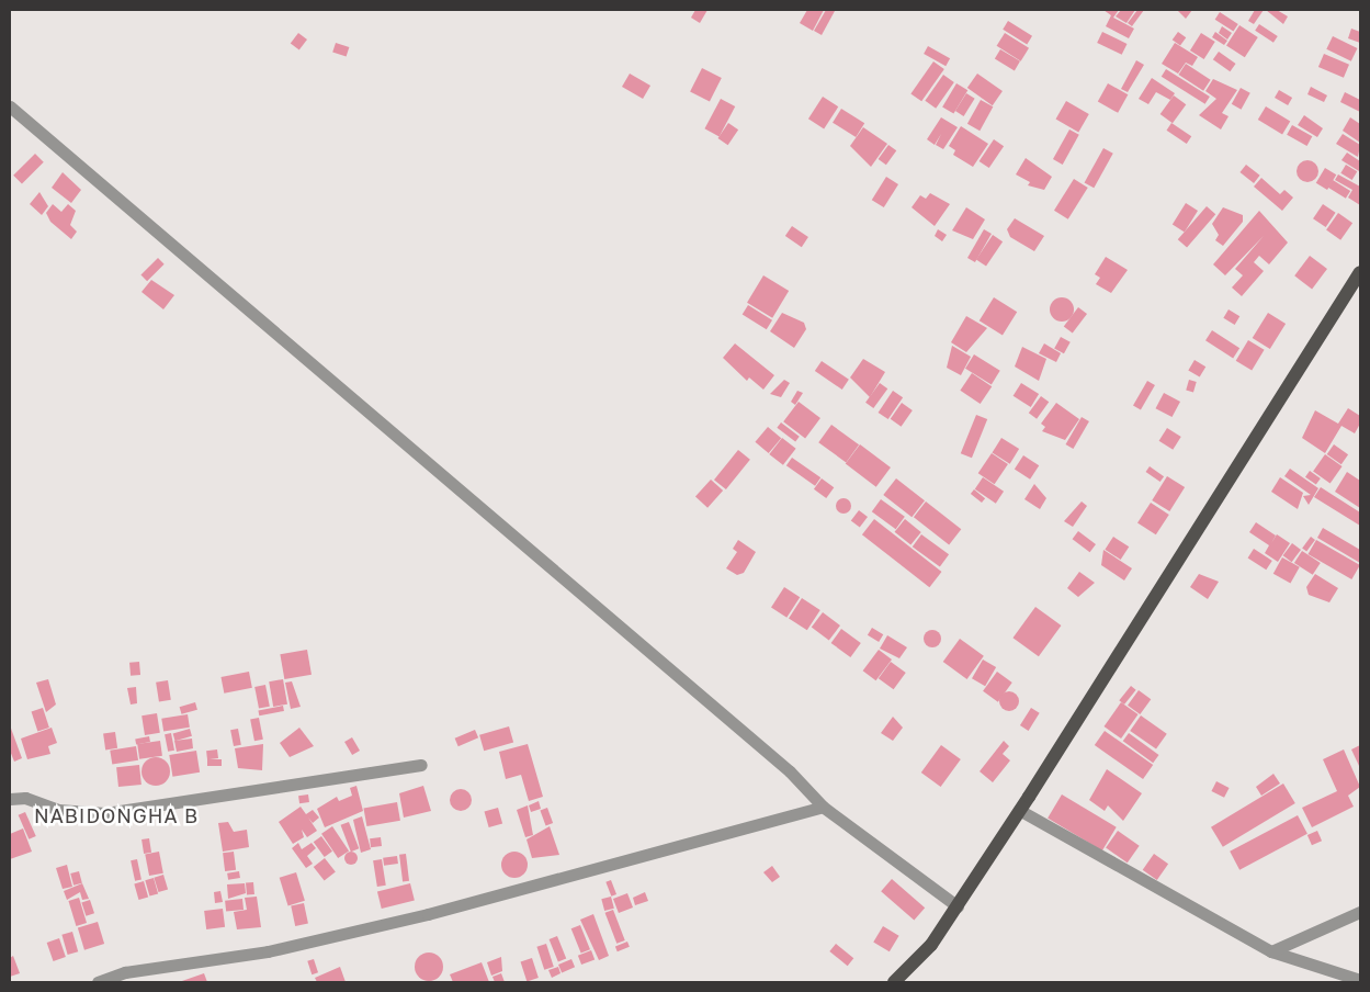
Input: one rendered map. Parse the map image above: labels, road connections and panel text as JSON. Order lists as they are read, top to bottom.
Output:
{
  "districts": ["NABIDONGHA B"]
}
